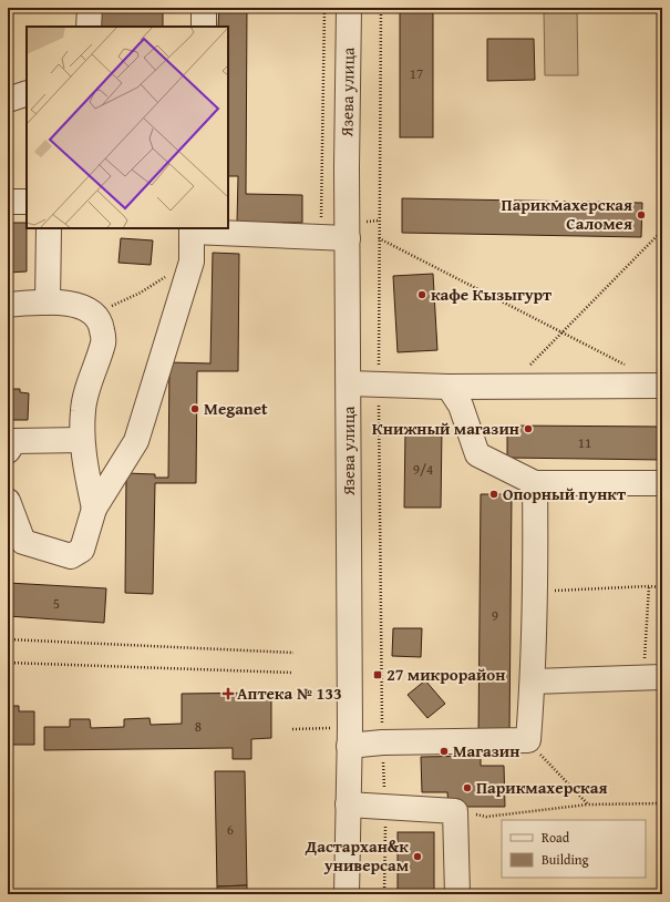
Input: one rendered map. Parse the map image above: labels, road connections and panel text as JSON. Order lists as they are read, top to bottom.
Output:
{
  "streets": {
    "street": ["Язева улица"]
  },
  "places": {
    "other": [
      "Парикмахерская Саломея",
      "кафе Кызыгурт",
      "Meganet",
      "Книжный магазин",
      "Опорный пункт",
      "Магазин",
      "Парикмахерская",
      "Дастархан&к универсам"
    ],
    "transit": ["27 микрорайон"],
    "health": ["Аптека № 133"]
  },
  "house_numbers": [
    "17",
    "11",
    "9/4",
    "5",
    "9",
    "8",
    "6"
  ],
  "legend": ["Road", "Building"]
}
